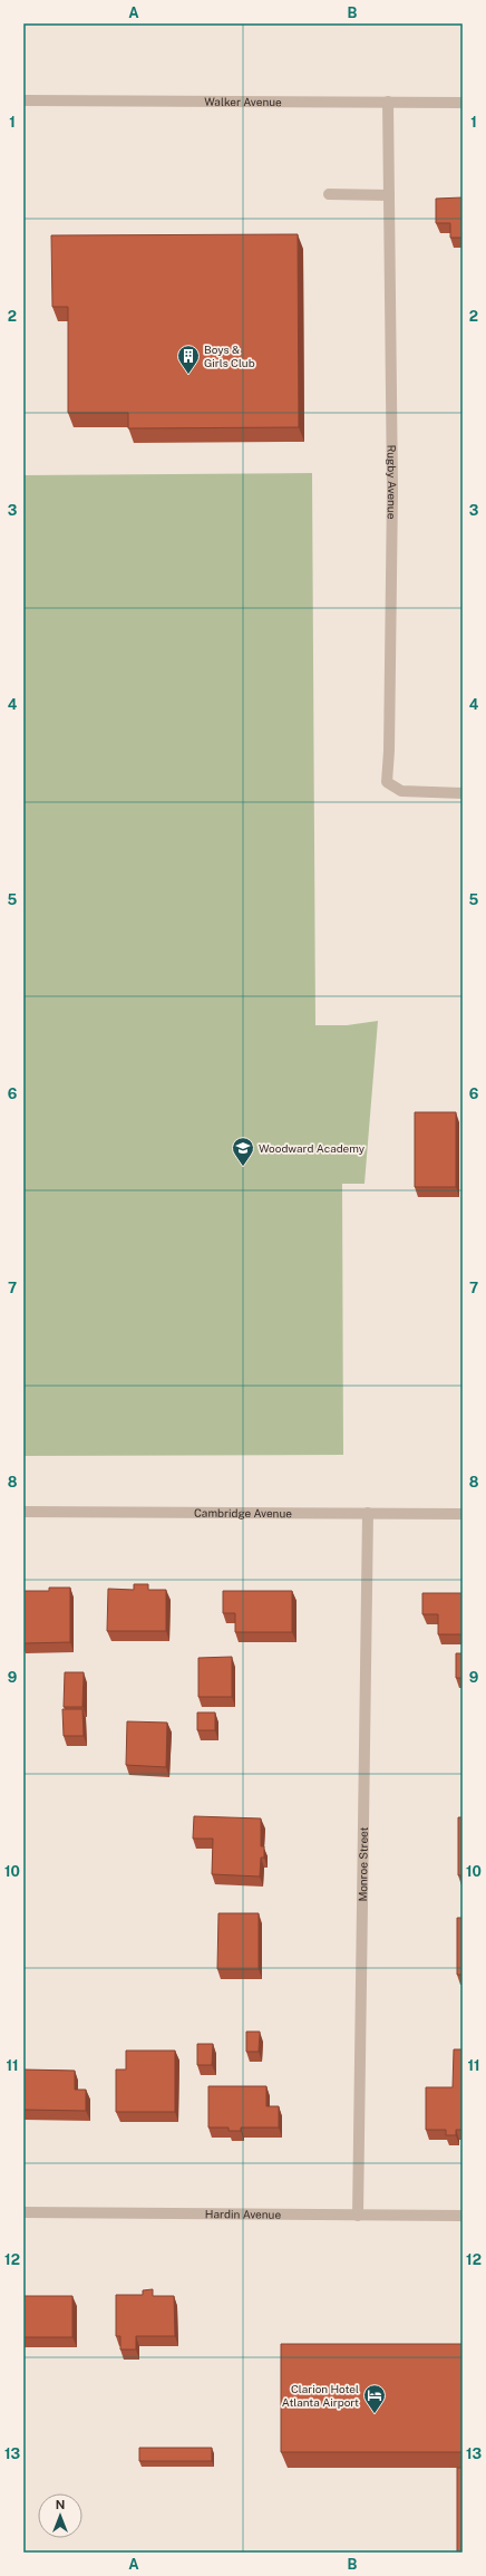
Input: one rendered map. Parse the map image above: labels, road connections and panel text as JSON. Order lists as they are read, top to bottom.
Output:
{
  "streets": {
    "street": [
      "Walker Avenue",
      "Rugby Avenue",
      "Cambridge Avenue",
      "Monroe Street",
      "Hardin Avenue"
    ]
  },
  "crossings": [
    ["Walker Avenue", "Rugby Avenue"],
    ["Cambridge Avenue", "Monroe Street"],
    ["Monroe Street", "Hardin Avenue"]
  ],
  "places": {
    "building": ["Boys & Girls Club"],
    "school or university": ["Woodward Academy"],
    "hotel": ["Clarion Hotel Atlanta Airport"]
  },
  "north": "top",
  "grid": {
    "columns": ["A", "B"],
    "rows": [
      "1",
      "2",
      "3",
      "4",
      "5",
      "6",
      "7",
      "8",
      "9",
      "10",
      "11",
      "12",
      "13"
    ]
  }
}
